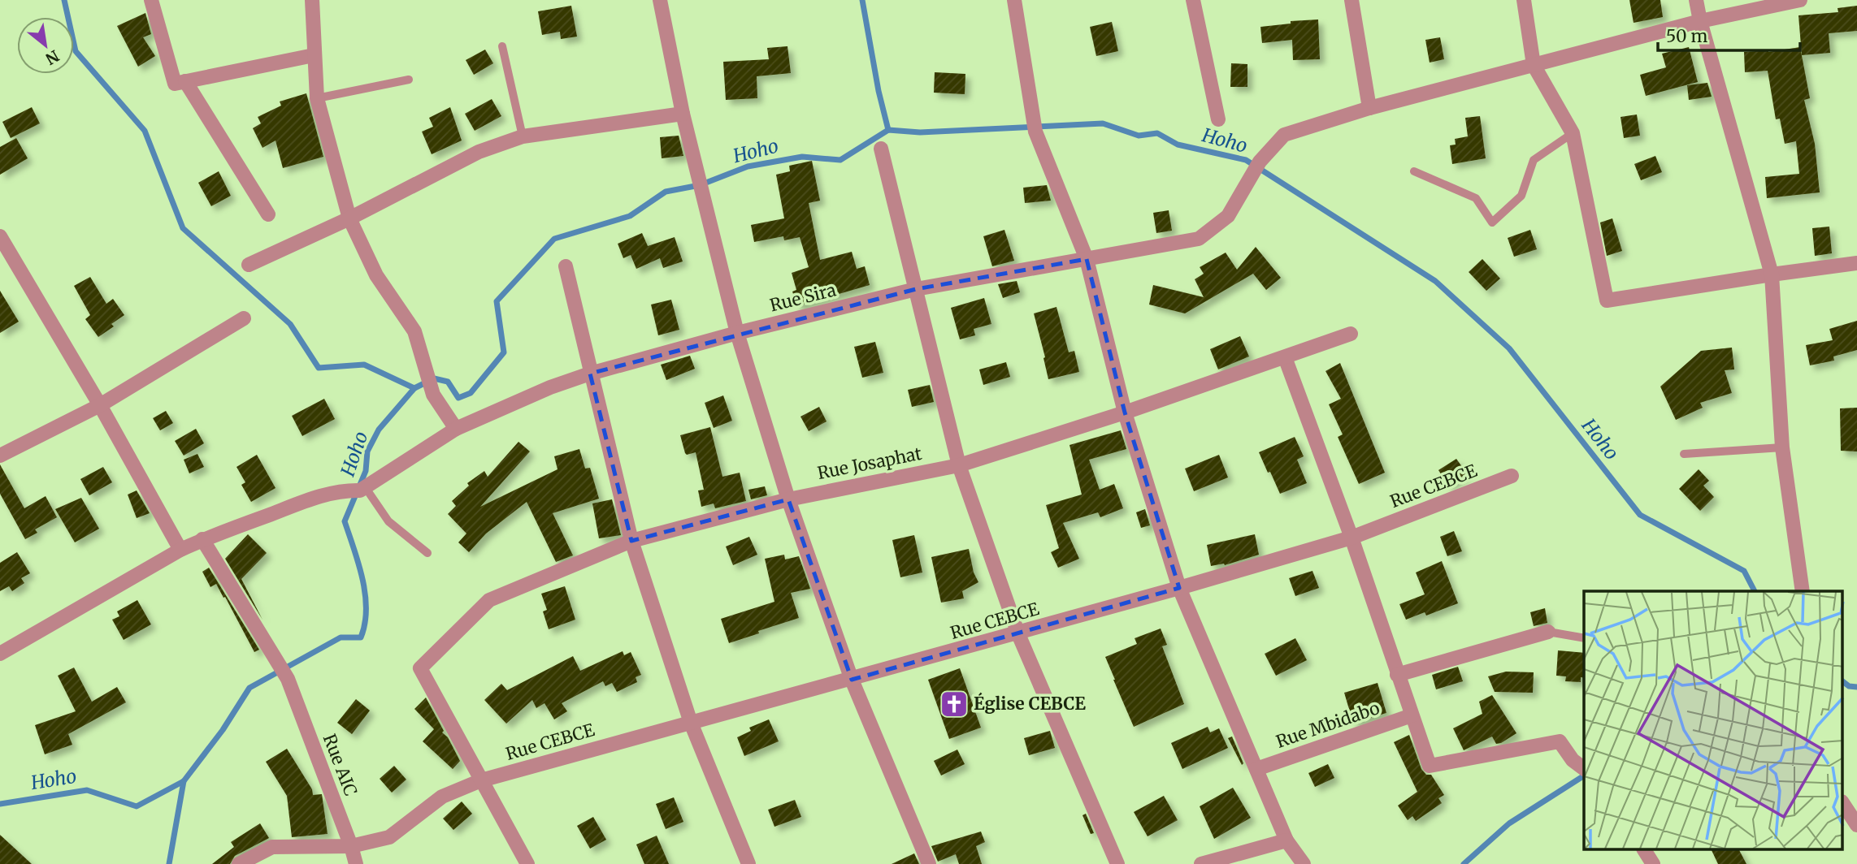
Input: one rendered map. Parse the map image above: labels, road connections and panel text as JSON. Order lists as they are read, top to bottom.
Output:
{
  "streets": {
    "street": [
      "Rue Sira",
      "Rue Josaphat",
      "Rue CEBCE",
      "Rue Mbidabo",
      "Rue AIC"
    ]
  },
  "crossings": [
    ["Rue Josaphat", "Rue CEBCE"],
    ["Rue CEBCE", "Rue AIC"]
  ],
  "water": ["Hoho"],
  "places": {
    "church": ["Église CEBCE"]
  },
  "scale_bar": "50 m",
  "north": "bottom right"
}
